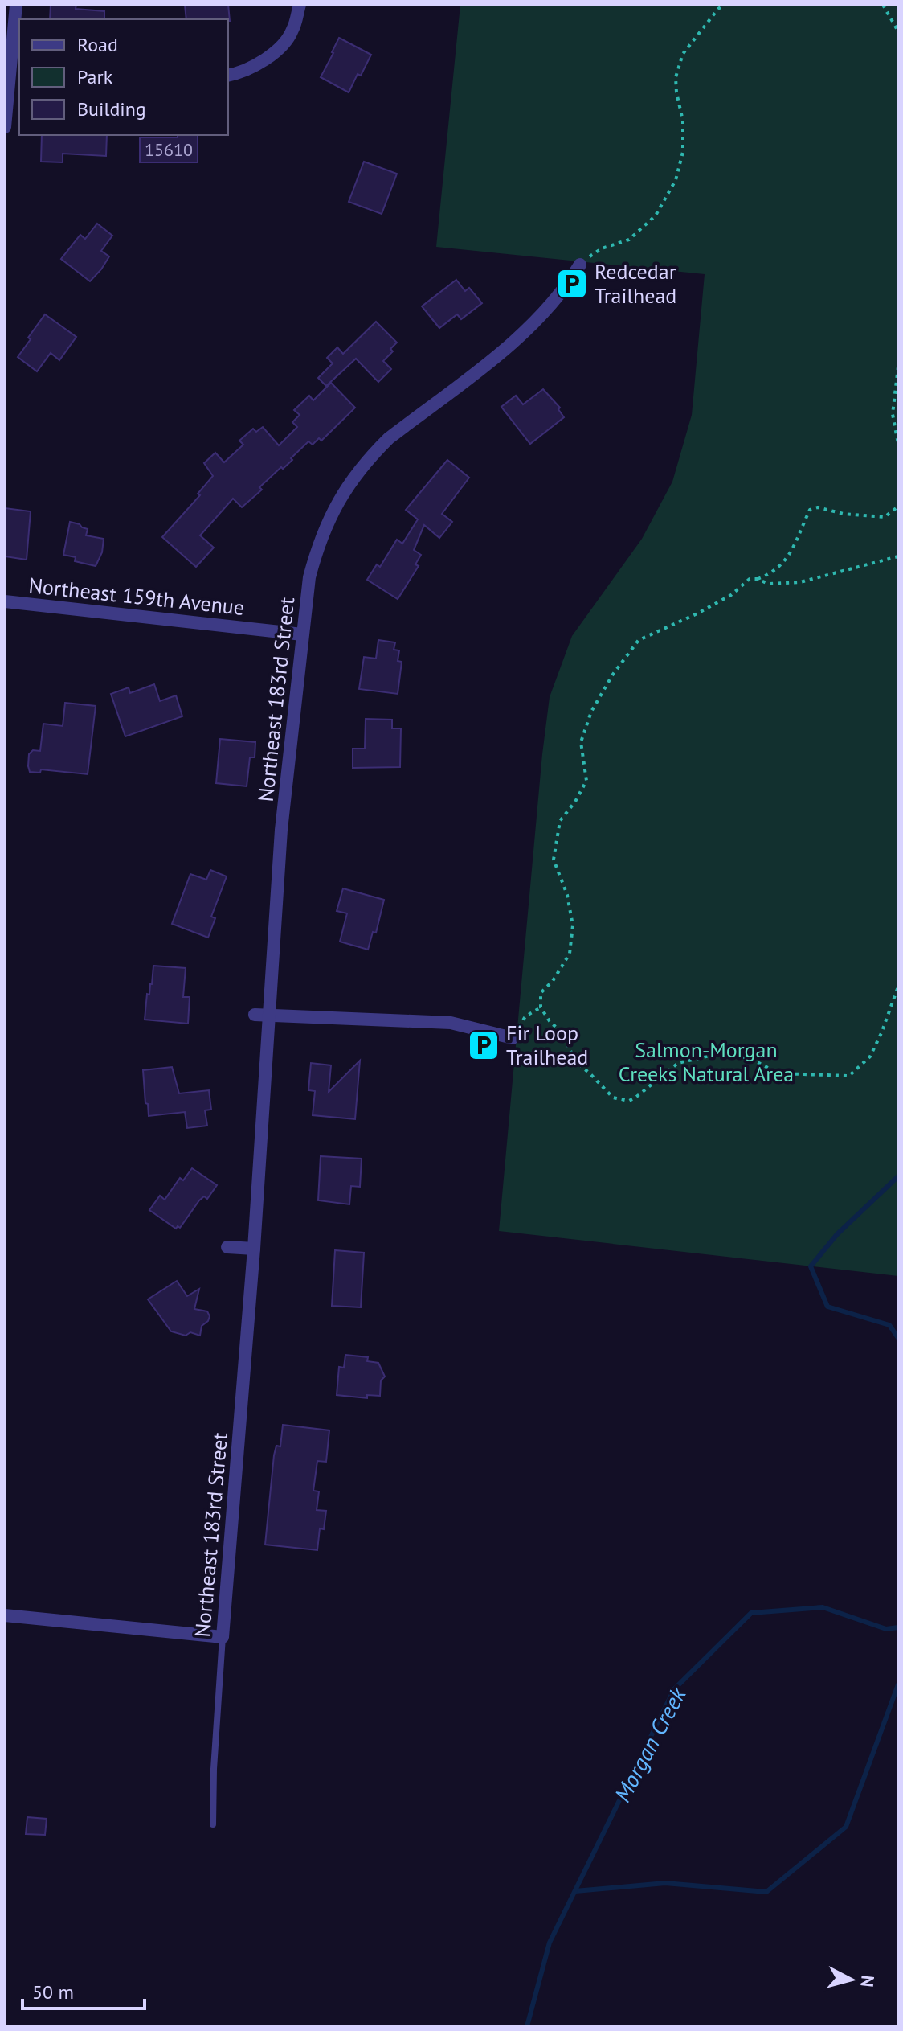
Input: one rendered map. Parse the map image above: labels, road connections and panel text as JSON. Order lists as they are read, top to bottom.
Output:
{
  "streets": {
    "street": ["Northeast 159th Avenue", "Northeast 183rd Street"]
  },
  "crossings": [
    ["Northeast 159th Avenue", "Northeast 183rd Street"]
  ],
  "water": ["Morgan Creek"],
  "parks": ["Salmon-Morgan Creeks Natural Area"],
  "places": {
    "parking": ["Redcedar Trailhead", "Fir Loop Trailhead"]
  },
  "house_numbers": ["15610"],
  "legend": ["Road", "Park", "Building"],
  "scale_bar": "50 m",
  "north": "right"
}
